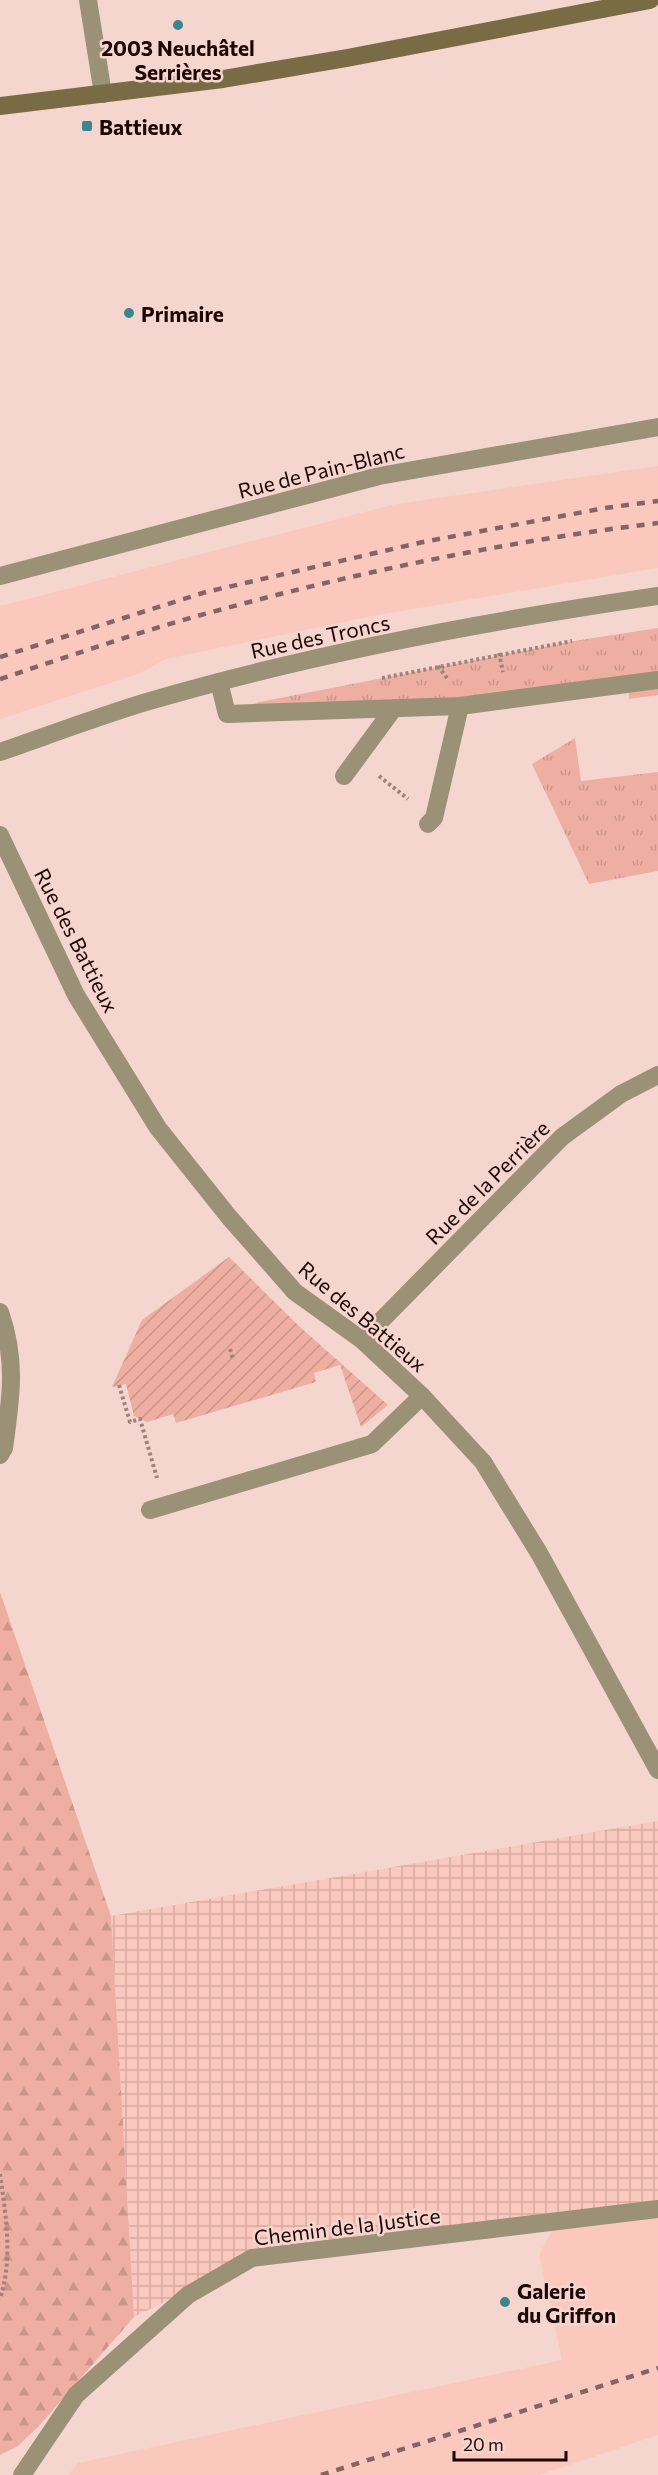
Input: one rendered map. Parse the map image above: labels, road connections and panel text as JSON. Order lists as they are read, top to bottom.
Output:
{
  "streets": {
    "street": [
      "Rue de Pain-Blanc",
      "Rue des Troncs",
      "Rue des Battieux",
      "Rue de la Perrière",
      "Chemin de la Justice"
    ]
  },
  "crossings": [
    ["Rue des Battieux", "Rue de la Perrière"]
  ],
  "places": {
    "other": ["2003 Neuchâtel Serrières", "Primaire", "Galerie du Griffon"],
    "transit": ["Battieux"]
  },
  "scale_bar": "20 m"
}
